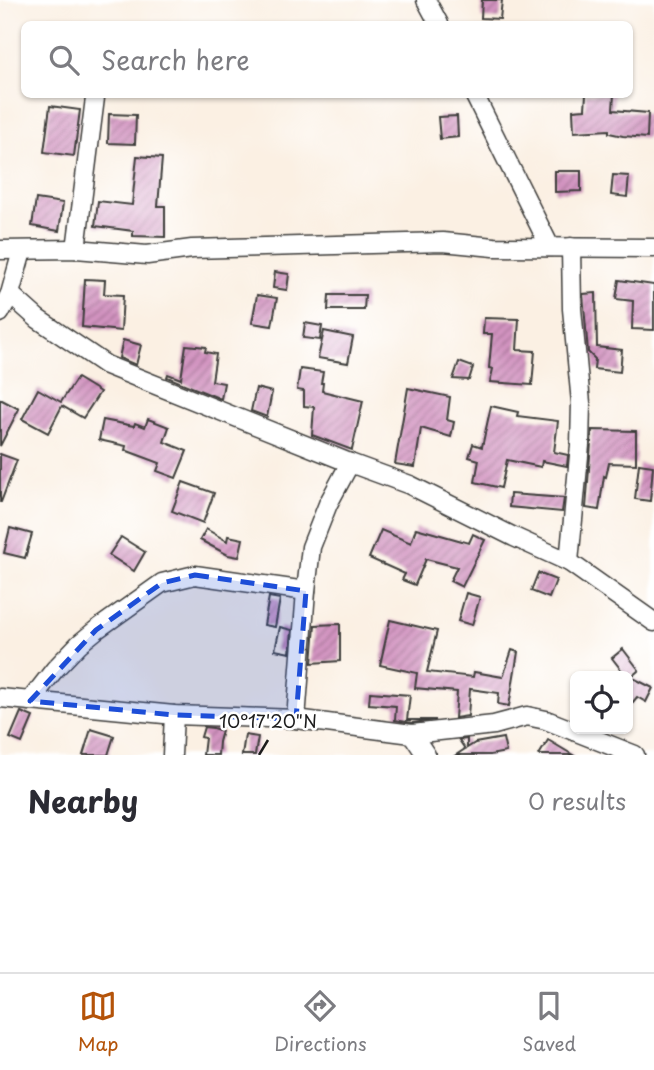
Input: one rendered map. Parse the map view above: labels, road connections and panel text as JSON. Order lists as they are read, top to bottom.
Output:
{
  "page": {
    "search": "Search here",
    "heading": ["Nearby", "0 results"],
    "nav": ["Map", "Directions", "Saved"]
  },
  "coordinates": ["10°17'20\"N"]
}
